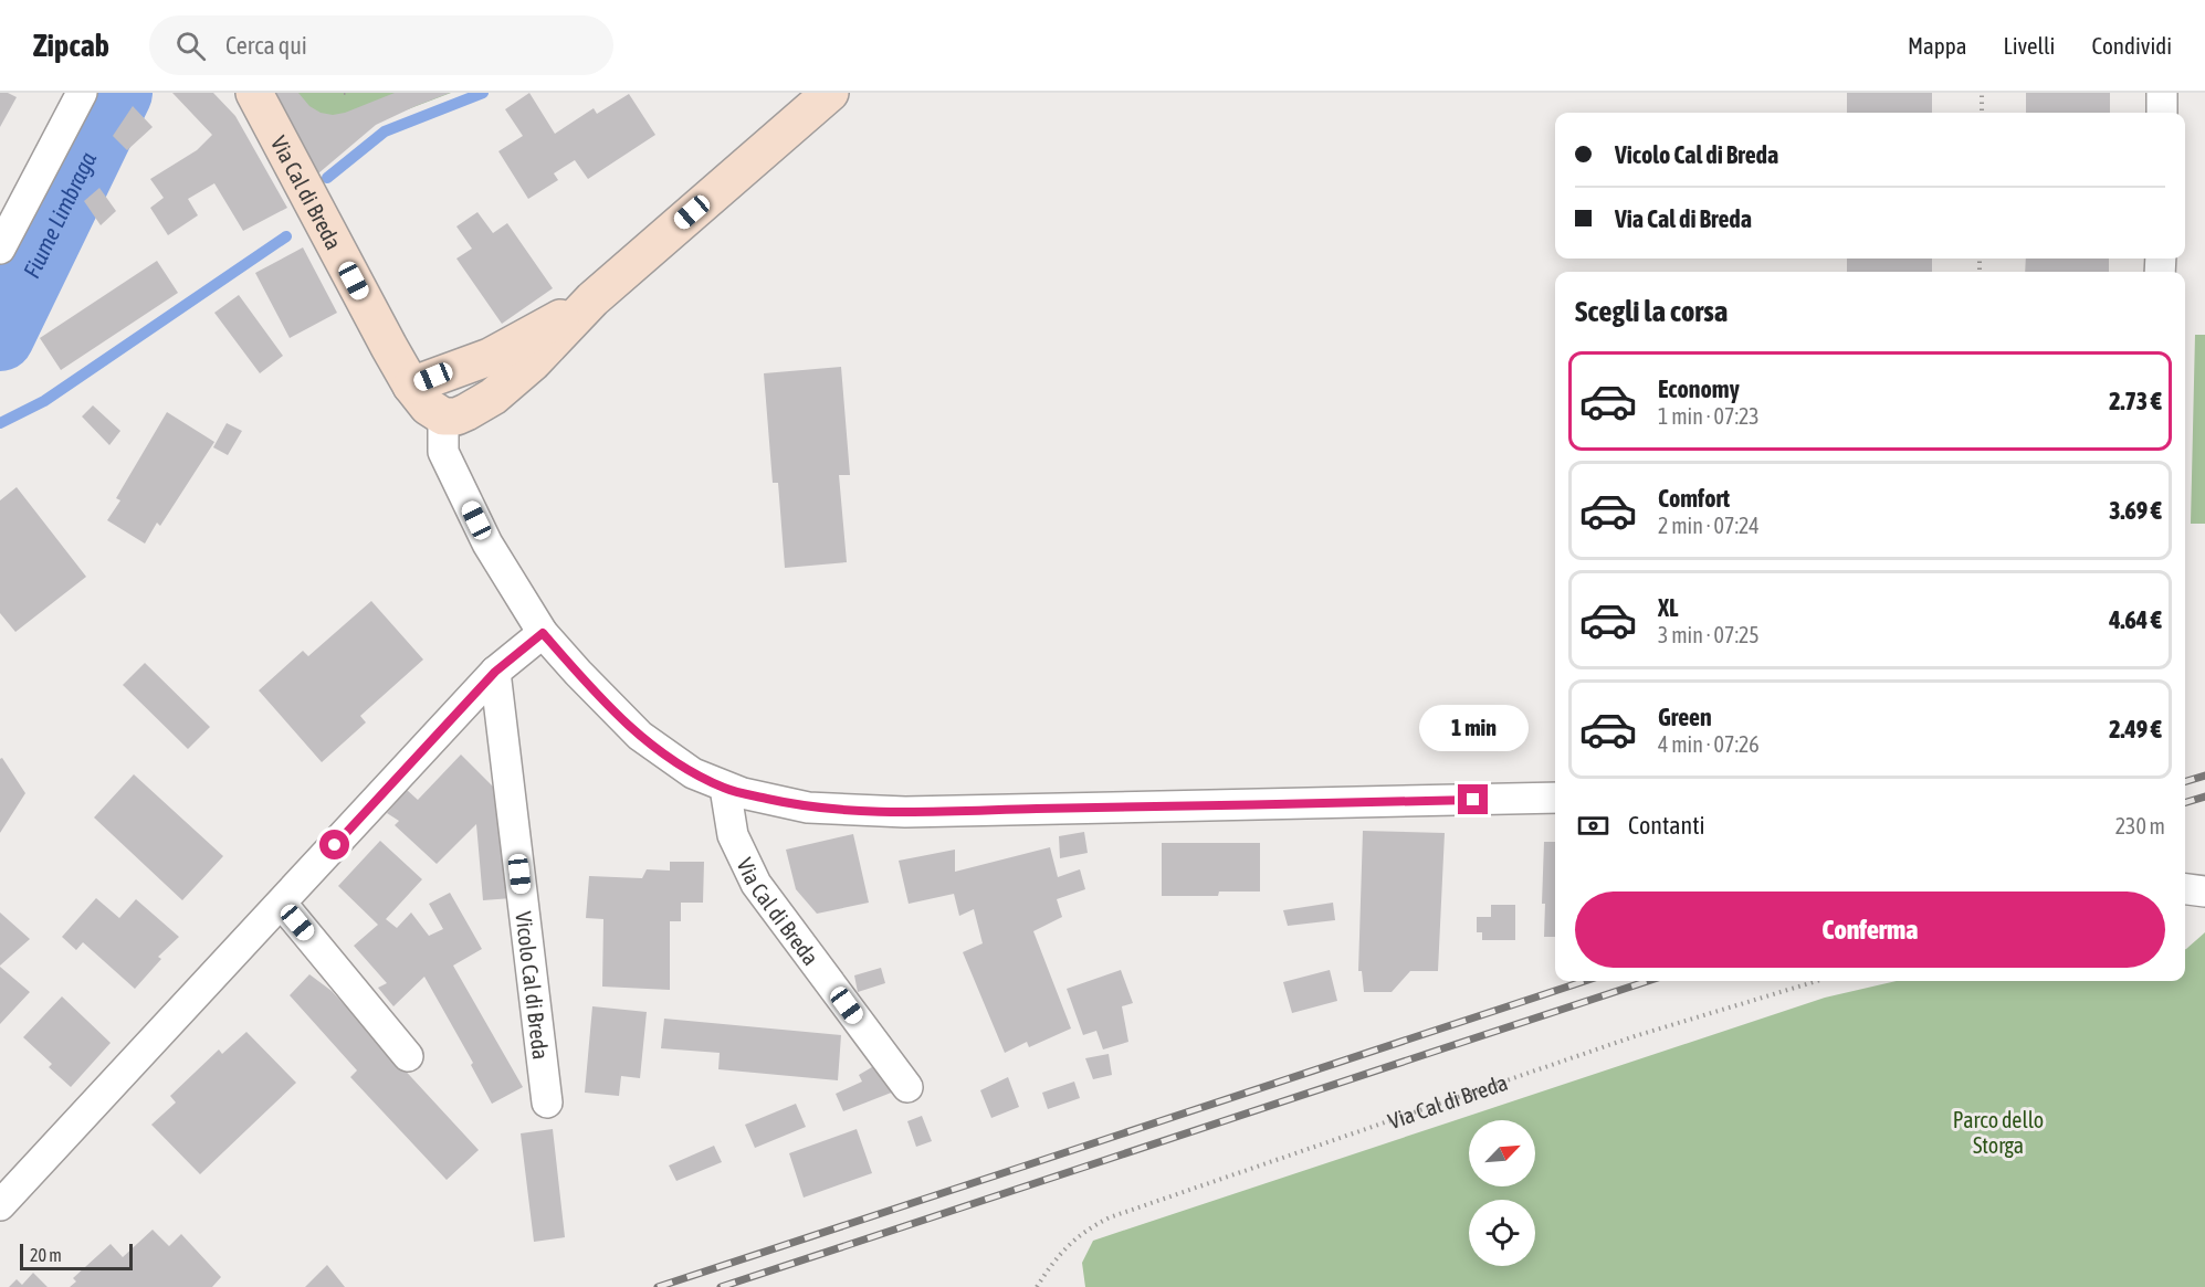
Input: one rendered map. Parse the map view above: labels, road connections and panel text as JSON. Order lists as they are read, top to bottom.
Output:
{
  "streets": {
    "street": ["Via Cal di Breda", "Vicolo Cal di Breda"]
  },
  "water": ["Fiume Limbraga"],
  "parks": ["Parco dello Storga"],
  "scale_bar": "20 m",
  "north": "top right",
  "page": {
    "header": "Zipcab",
    "search": "Cerca qui",
    "nav": ["Mappa", "Livelli", "Condividi"],
    "banner": ["Vicolo Cal di Breda", "Via Cal di Breda"],
    "heading": "Scegli la corsa",
    "list": [
      {
        "name": "Economy",
        "note": "1 min · 07:23",
        "value": "2.73 €"
      },
      {
        "name": "Comfort",
        "note": "2 min · 07:24",
        "value": "3.69 €"
      },
      {
        "name": "XL",
        "note": "3 min · 07:25",
        "value": "4.64 €"
      },
      {
        "name": "Green",
        "note": "4 min · 07:26",
        "value": "2.49 €"
      }
    ],
    "bubble": "1 min",
    "pay": ["Contanti", "230 m"],
    "buttons": "Conferma",
    "scale": "20 m"
  }
}
